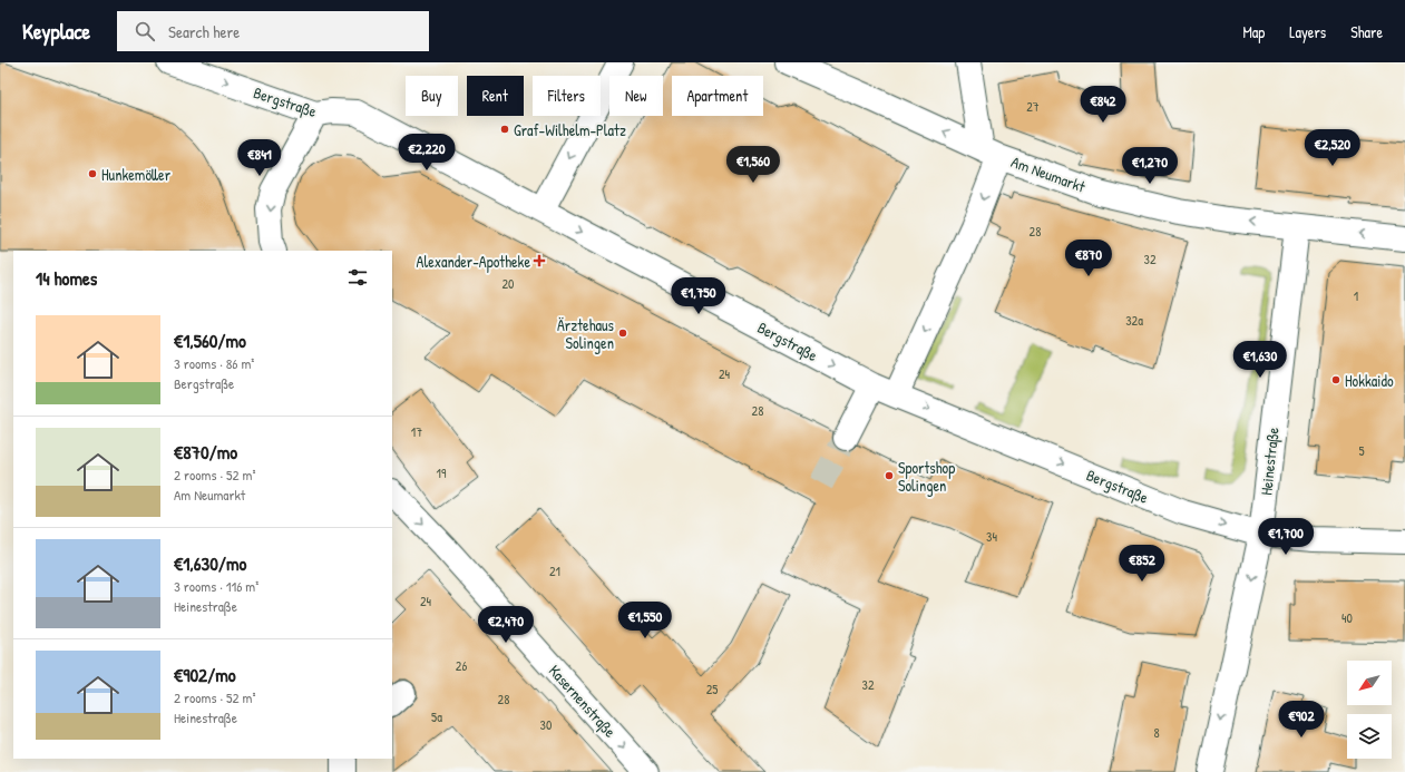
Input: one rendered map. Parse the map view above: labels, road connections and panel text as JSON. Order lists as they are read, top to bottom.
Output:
{
  "streets": {
    "street": [
      "Bergstraße",
      "Am Neumarkt",
      "Heinestraße",
      "Kasernenstraße"
    ]
  },
  "crossings": [
    ["Bergstraße", "Heinestraße"],
    ["Am Neumarkt", "Heinestraße"]
  ],
  "one_way": [
    "Bergstraße",
    "Am Neumarkt",
    "Heinestraße",
    "Kasernenstraße"
  ],
  "places": {
    "other": [
      "Graf-Wilhelm-Platz",
      "Hunkemöller",
      "Ärztehaus Solingen",
      "Hokkaido",
      "Sportshop Solingen"
    ],
    "health": ["Alexander-Apotheke"]
  },
  "house_numbers": [
    "27",
    "28",
    "32",
    "20",
    "1",
    "32a",
    "24",
    "28",
    "17",
    "5",
    "19",
    "34",
    "21",
    "24",
    "40",
    "26",
    "32",
    "25",
    "28",
    "5a",
    "30",
    "8"
  ],
  "north": "bottom left",
  "page": {
    "header": "Keyplace",
    "search": "Search here",
    "nav": ["Map", "Layers", "Share"],
    "chip": [
      "Buy",
      "Rent",
      "Filters",
      "New",
      "Apartment"
    ],
    "price": [
      "€842",
      "€2,520",
      "€2,220",
      "€841",
      "€1,560",
      "€1,270",
      "€870",
      "€1,750",
      "€1,630",
      "€1,700",
      "€852",
      "€1,550",
      "€2,470",
      "€902"
    ],
    "heading": "14 homes",
    "list": [
      {
        "name": "€1,560/mo",
        "note": "3 rooms · 86 m² · Bergstraße"
      },
      {
        "name": "€870/mo",
        "note": "2 rooms · 52 m² · Am Neumarkt"
      },
      {
        "name": "€1,630/mo",
        "note": "3 rooms · 116 m² · Heinestraße"
      },
      {
        "name": "€902/mo",
        "note": "2 rooms · 52 m² · Heinestraße"
      }
    ]
  }
}
